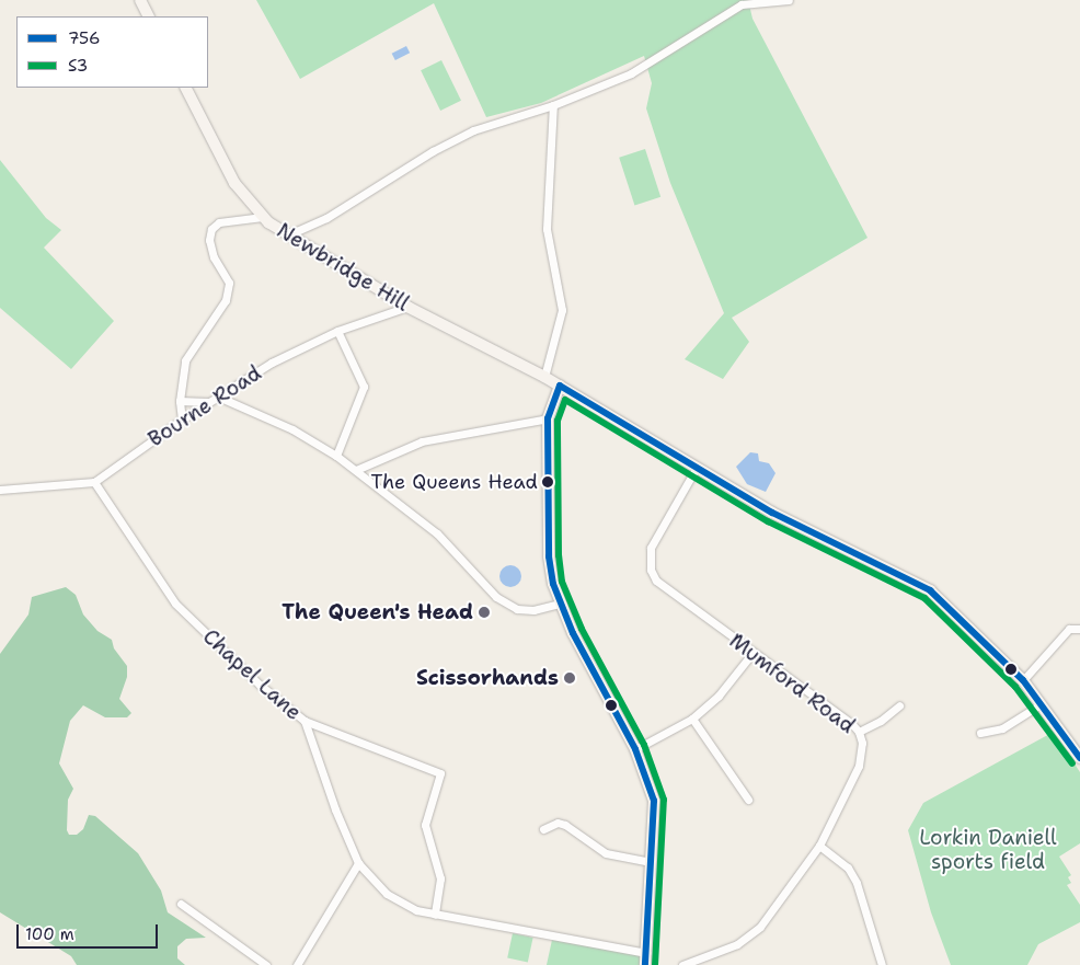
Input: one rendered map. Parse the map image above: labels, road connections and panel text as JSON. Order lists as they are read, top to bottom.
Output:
{
  "streets": {
    "street": [
      "Newbridge Hill",
      "Bourne Road",
      "Chapel Lane",
      "Mumford Road"
    ]
  },
  "crossings": [
    ["Newbridge Hill", "Bourne Road"],
    ["Newbridge Hill", "Mumford Road"],
    ["Bourne Road", "Chapel Lane"]
  ],
  "parks": ["Lorkin Daniell sports field"],
  "places": ["The Queens Head", "The Queen's Head", "Scissorhands"],
  "lines": ["transit line 756", "transit line S3"],
  "legend": ["756", "S3"],
  "scale_bar": "100 m"
}
